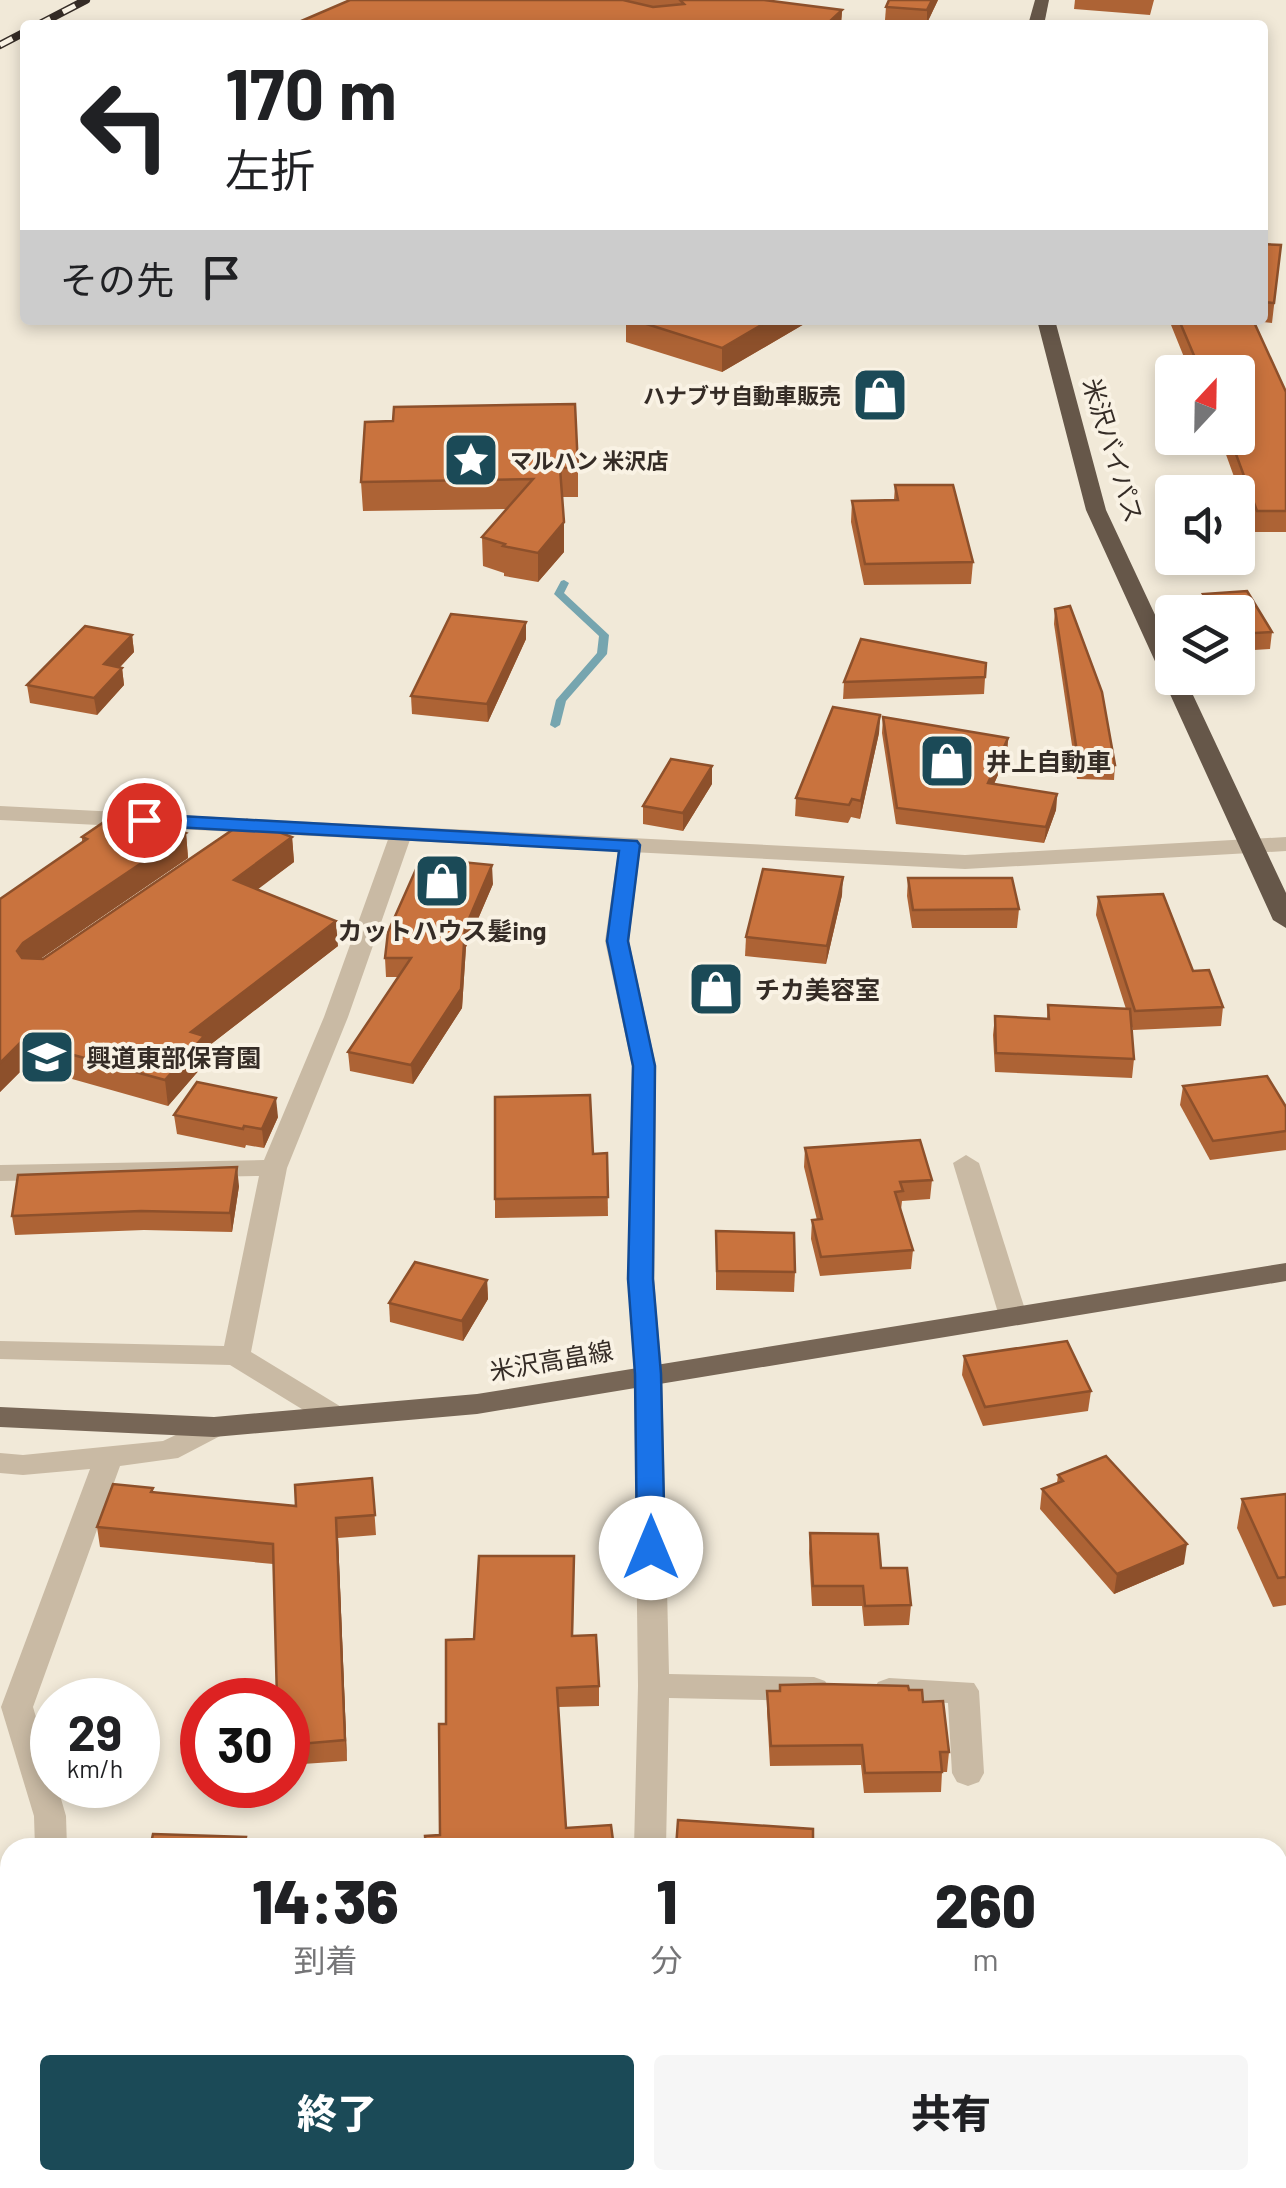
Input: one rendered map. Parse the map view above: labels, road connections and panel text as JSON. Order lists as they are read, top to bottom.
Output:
{
  "streets": {
    "highway": ["米沢バイパス"],
    "main road": ["米沢高畠線"]
  },
  "places": {
    "shop": [
      "ハナブサ自動車販売",
      "井上自動車",
      "カットハウス髪ing",
      "チカ美容室"
    ],
    "place": ["マルハン 米沢店"],
    "school or university": ["興道東部保育園"]
  },
  "north": "top",
  "page": {
    "turn": ["170 m", "左折"],
    "then": "その先",
    "speed": "29 km/h",
    "limit": "30",
    "eta": [
      "14:36",
      "到着",
      "1",
      "分",
      "260",
      "m"
    ],
    "buttons": ["終了", "共有"]
  }
}
